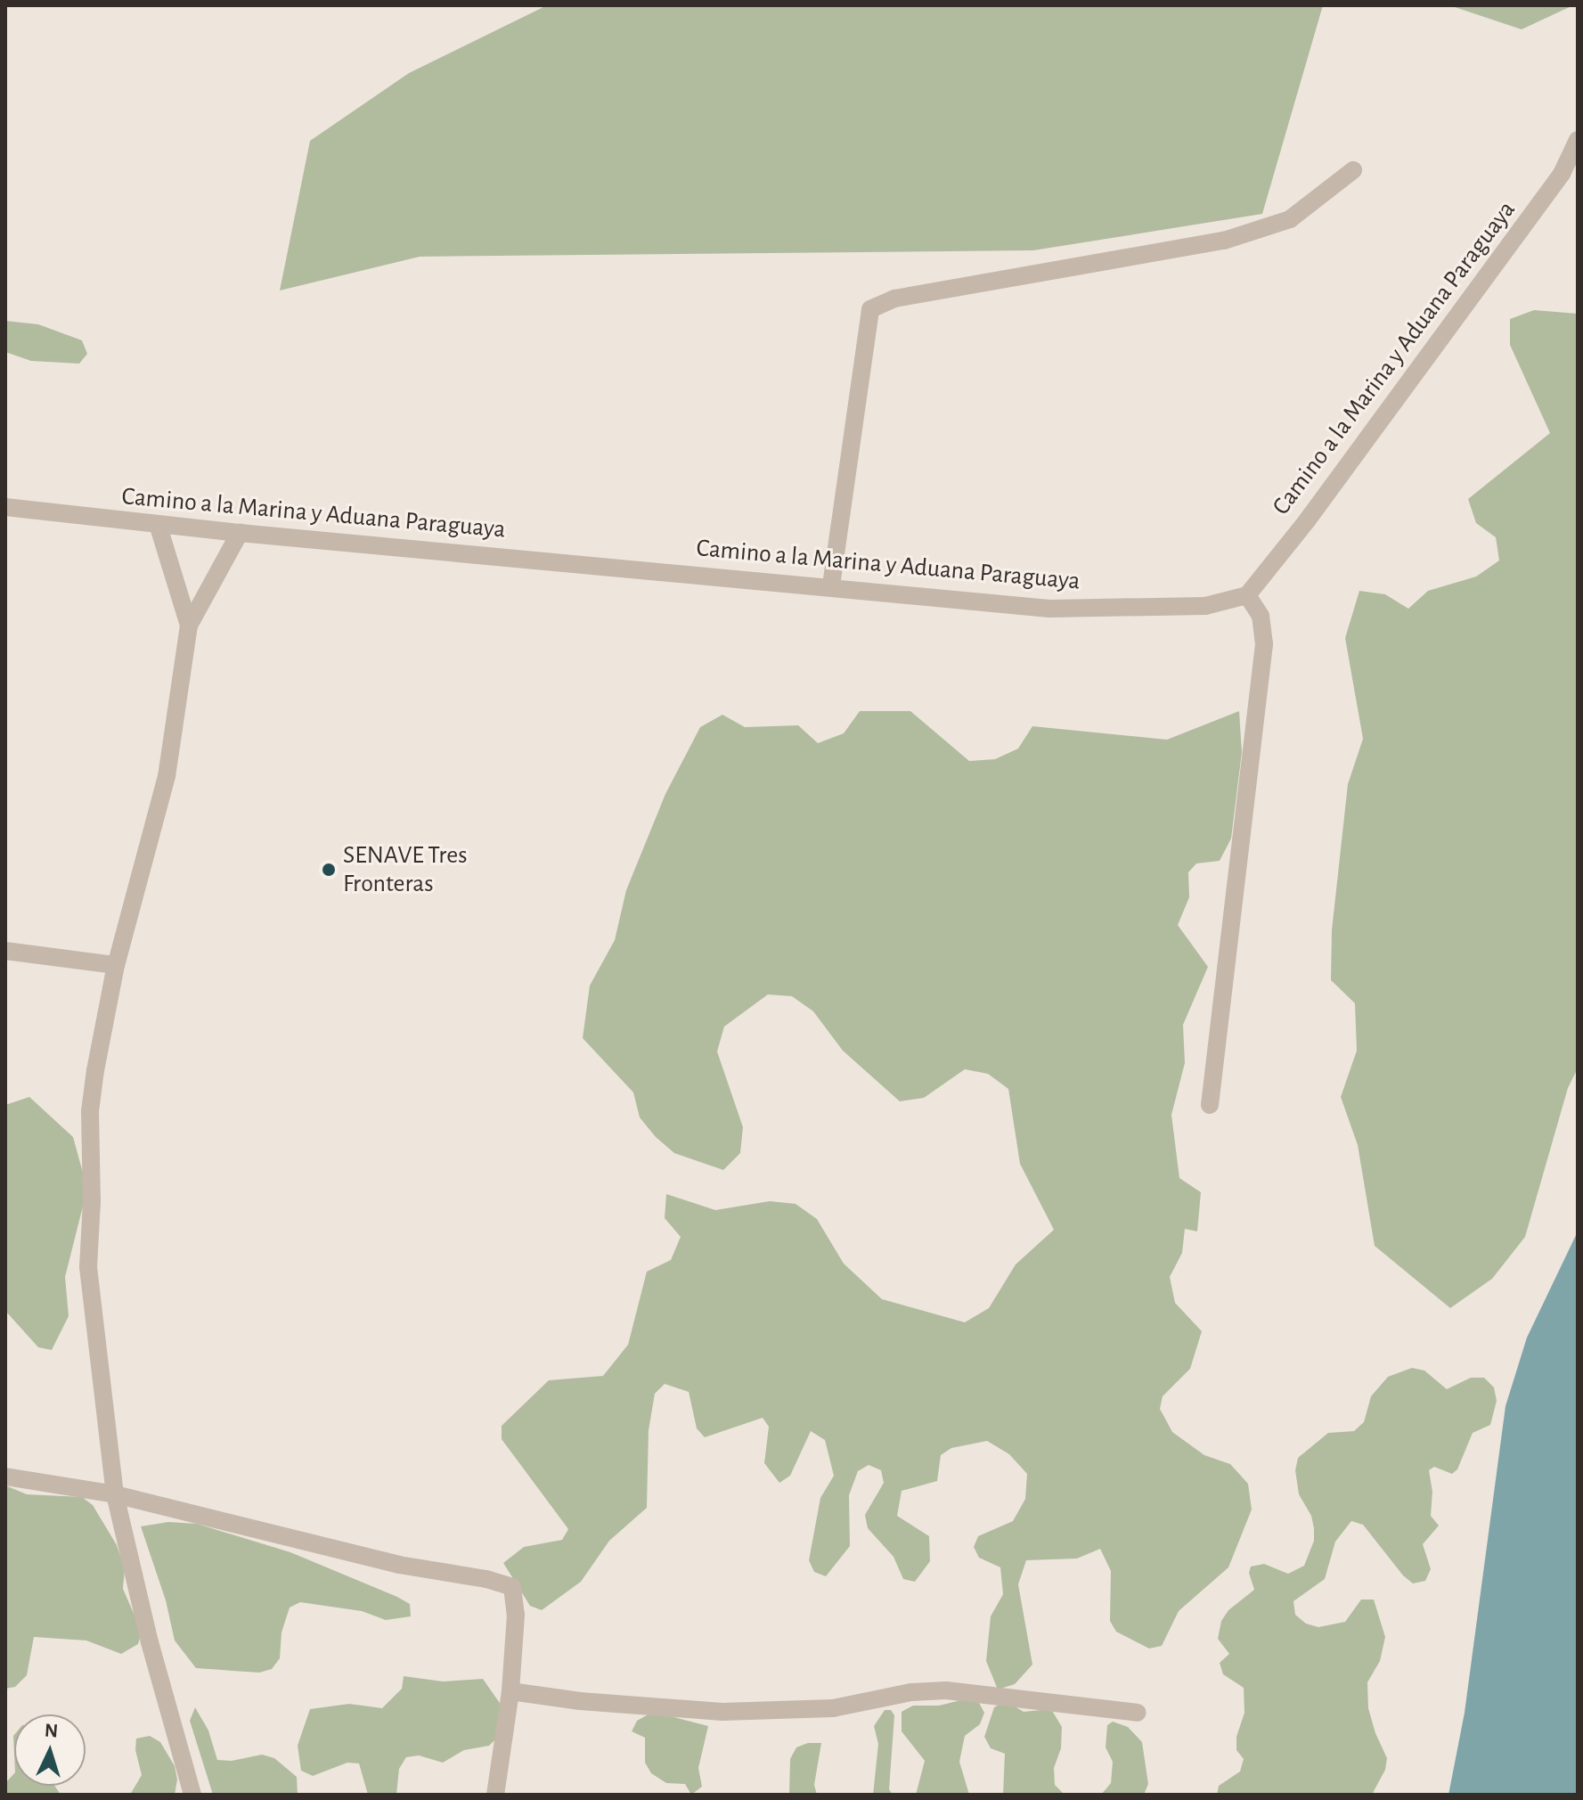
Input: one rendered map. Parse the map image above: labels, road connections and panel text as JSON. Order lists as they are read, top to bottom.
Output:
{
  "streets": {
    "street": ["Camino a la Marina y Aduana Paraguaya"]
  },
  "places": ["SENAVE Tres Fronteras"],
  "north": "top"
}
